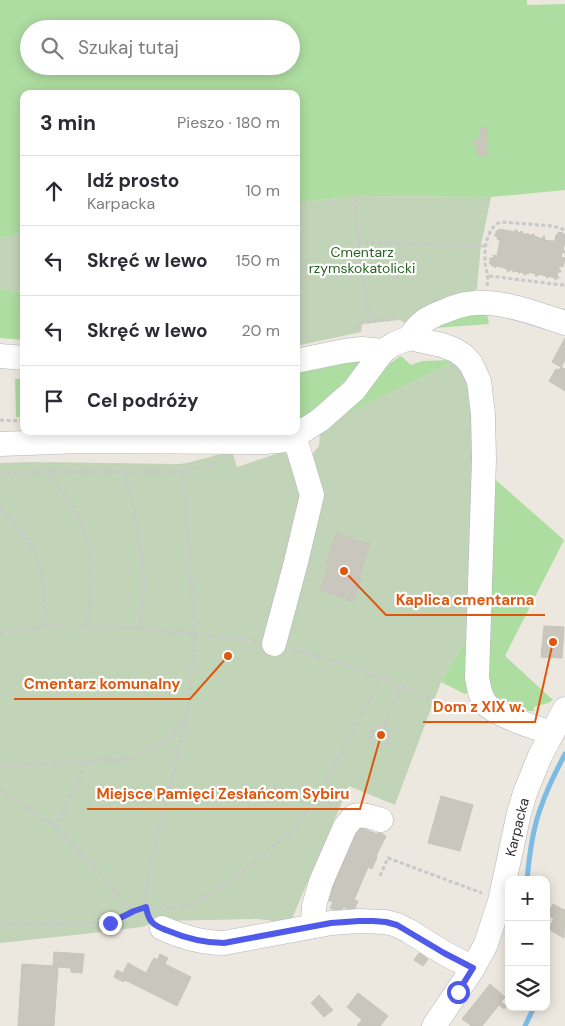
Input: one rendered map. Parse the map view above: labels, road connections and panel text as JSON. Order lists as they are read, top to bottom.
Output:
{
  "streets": {
    "street": ["Karpacka"]
  },
  "parks": ["Cmentarz rzymskokatolicki"],
  "places": [
    "Kaplica cmentarna",
    "Dom z XIX w.",
    "Cmentarz komunalny",
    "Miejsce Pamięci Zesłańcom Sybiru"
  ],
  "page": {
    "search": "Szukaj tutaj",
    "heading": ["3 min", "Pieszo · 180 m"],
    "list": [
      ["Idź prosto", "Karpacka", "10 m"],
      ["Skręć w lewo", "150 m"],
      ["Skręć w lewo", "20 m"],
      "Cel podróży"
    ],
    "map_buttons": ["+", "−"]
  }
}
